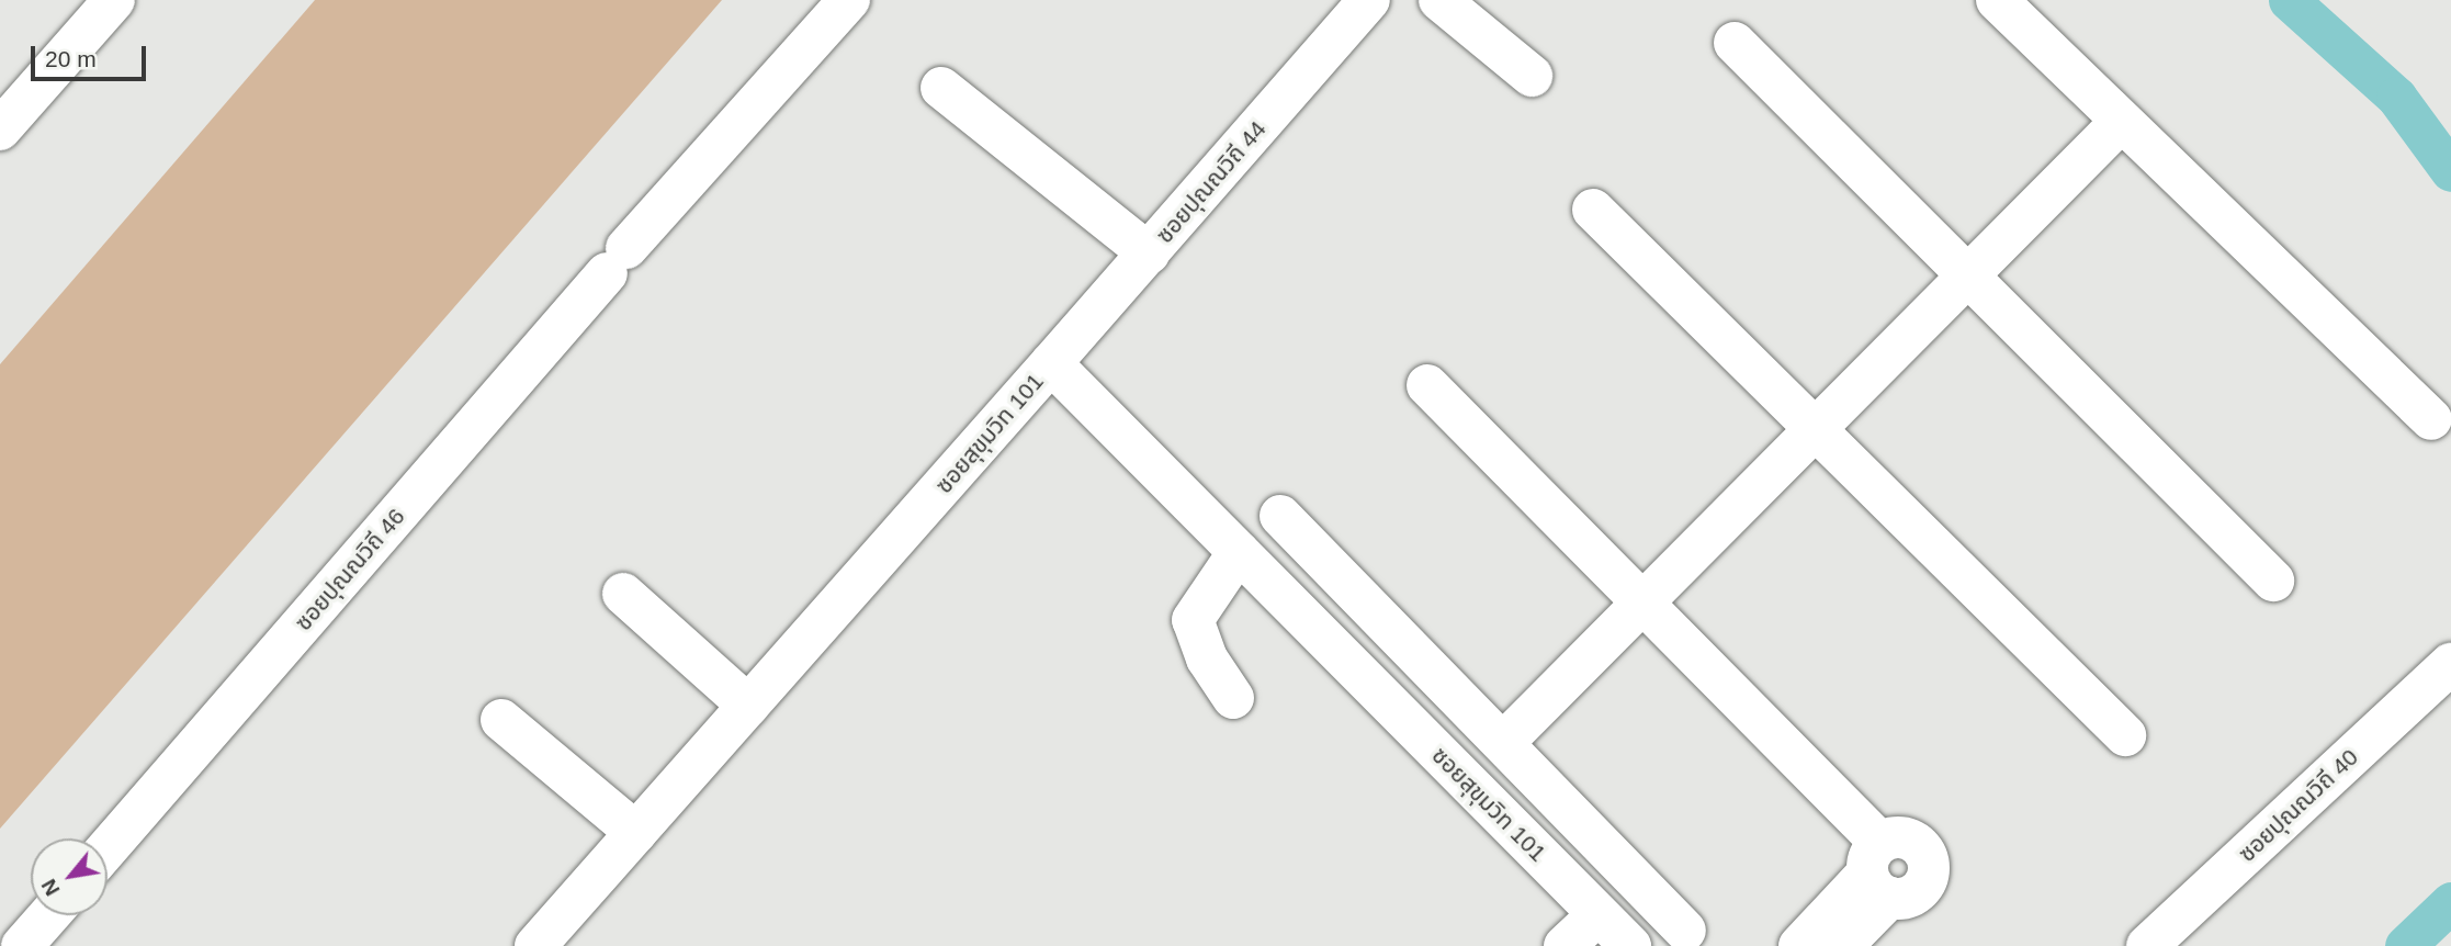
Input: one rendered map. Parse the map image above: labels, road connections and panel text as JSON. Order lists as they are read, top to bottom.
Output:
{
  "streets": {
    "street": [
      "ซอยปุณณวิถี 44",
      "ซอยสุขุมวิท 101",
      "ซอยปุณณวิถี 46",
      "ซอยปุณณวิถี 40"
    ]
  },
  "crossings": [
    ["ซอยปุณณวิถี 44", "ซอยสุขุมวิท 101"]
  ],
  "scale_bar": "20 m",
  "north": "bottom left"
}
